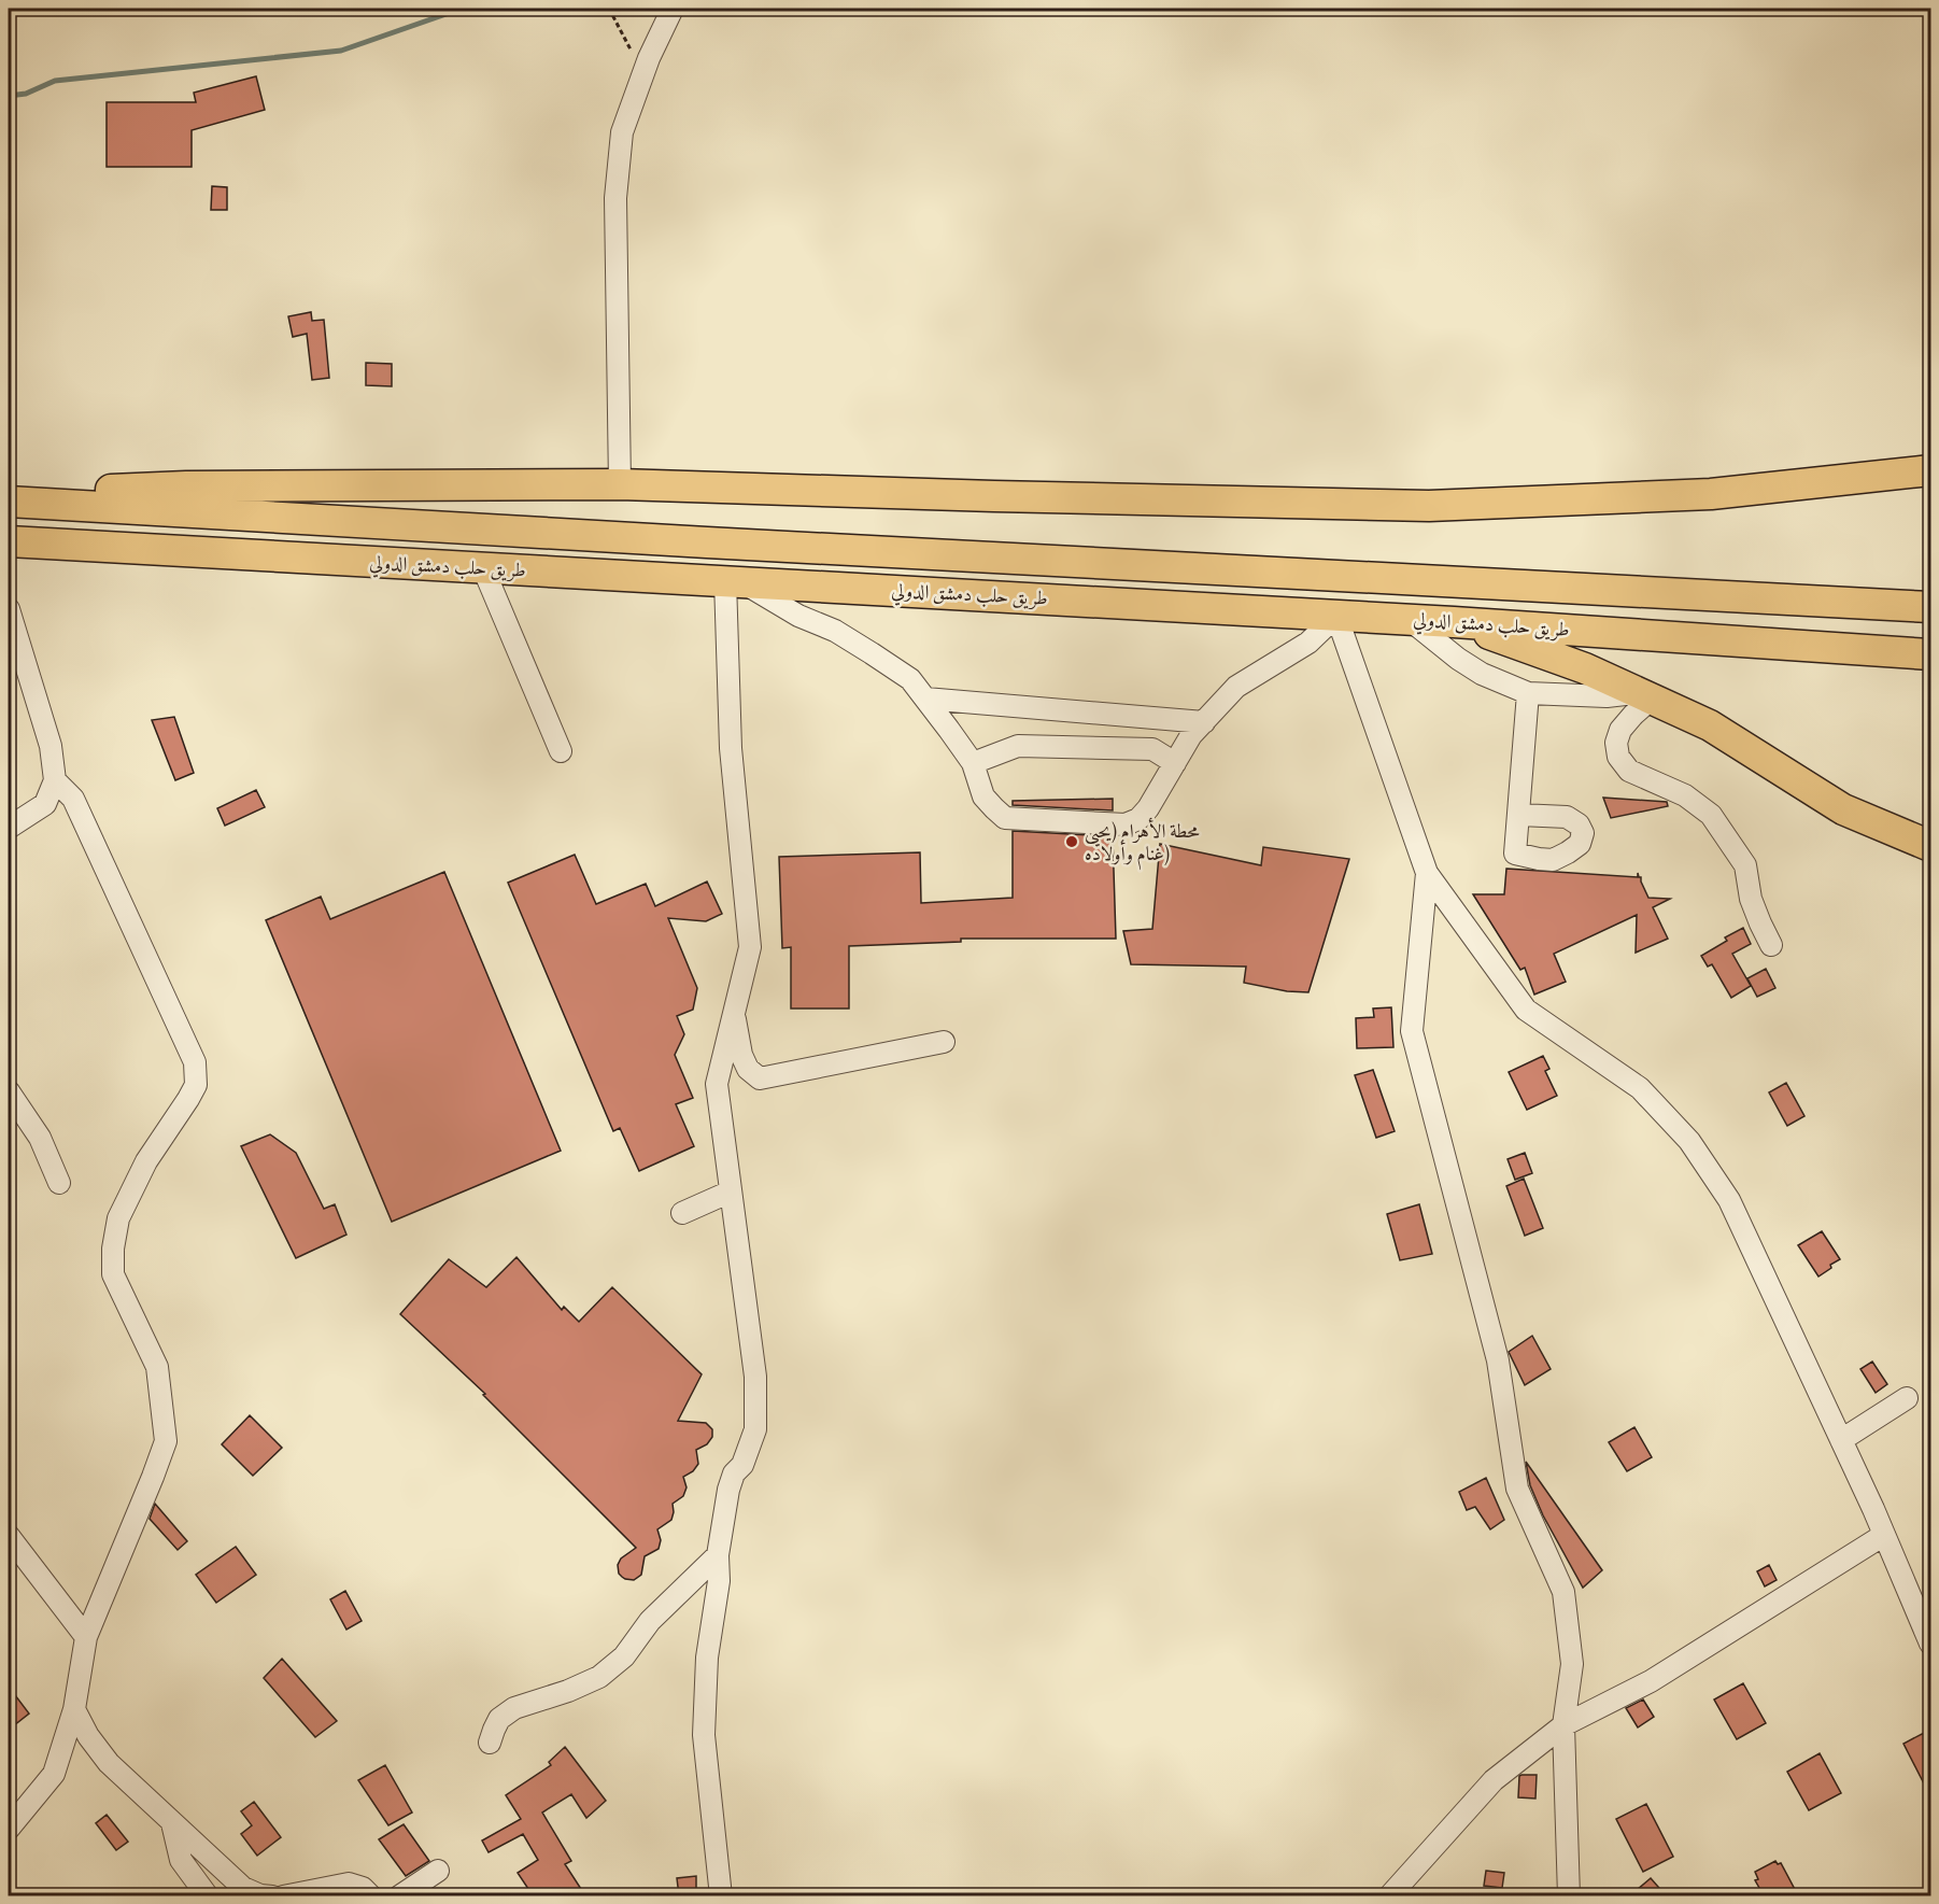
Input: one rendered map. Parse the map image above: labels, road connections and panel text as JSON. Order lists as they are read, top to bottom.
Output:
{
  "streets": {
    "highway": ["طريق حلب دمشق الدولي"]
  },
  "places": ["محطة الأهرام (يحيى غنام وأولاده)"]
}
